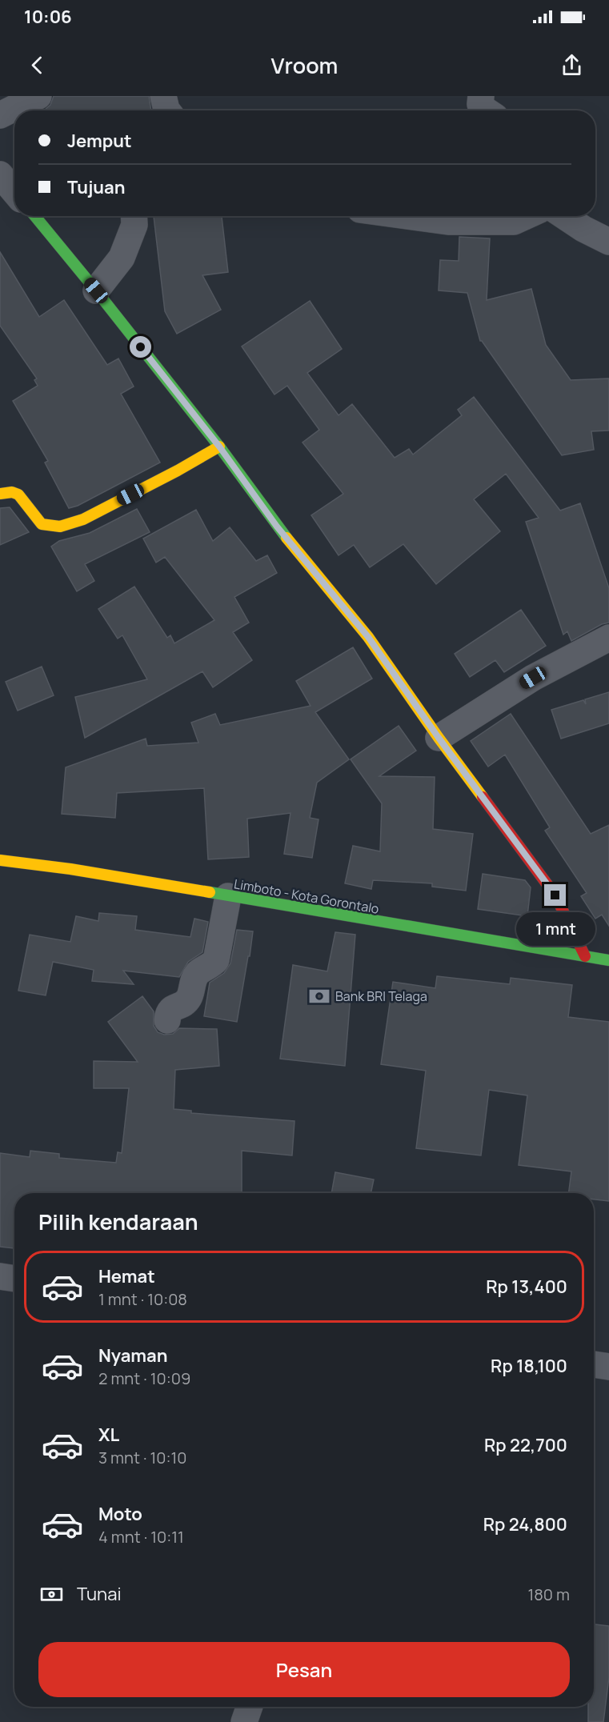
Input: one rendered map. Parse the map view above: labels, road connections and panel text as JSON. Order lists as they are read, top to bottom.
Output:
{
  "streets": {
    "main road": ["Limboto - Kota Gorontalo"]
  },
  "places": {
    "bank": ["Bank BRI Telaga"]
  },
  "page": {
    "status": "10:06",
    "header": "Vroom",
    "banner": ["Jemput", "Tujuan"],
    "bubble": "1 mnt",
    "heading": "Pilih kendaraan",
    "list": [
      {
        "name": "Hemat",
        "note": "1 mnt · 10:08",
        "value": "Rp 13,400"
      },
      {
        "name": "Nyaman",
        "note": "2 mnt · 10:09",
        "value": "Rp 18,100"
      },
      {
        "name": "XL",
        "note": "3 mnt · 10:10",
        "value": "Rp 22,700"
      },
      {
        "name": "Moto",
        "note": "4 mnt · 10:11",
        "value": "Rp 24,800"
      }
    ],
    "pay": ["Tunai", "180 m"],
    "buttons": "Pesan"
  }
}
